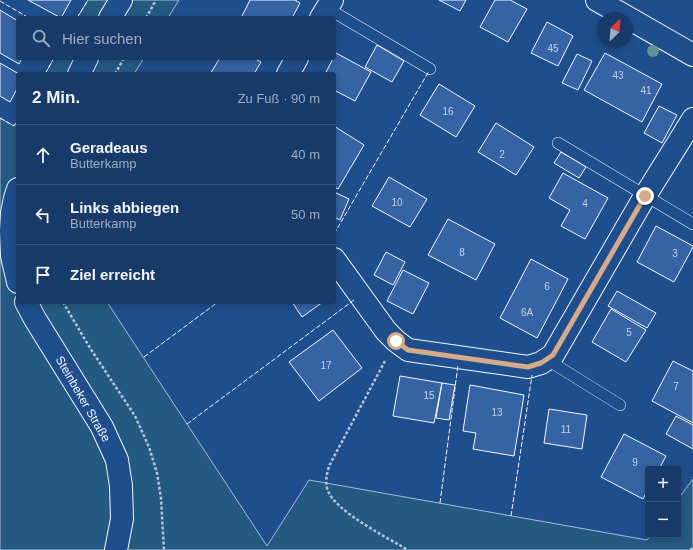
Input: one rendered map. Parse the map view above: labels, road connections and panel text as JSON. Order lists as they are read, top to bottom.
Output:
{
  "streets": {
    "street": ["Steinbeker Straße"]
  },
  "house_numbers": [
    "45",
    "43",
    "41",
    "16",
    "2",
    "10",
    "4",
    "8",
    "3",
    "6",
    "6A",
    "5",
    "17",
    "7",
    "15",
    "13",
    "11",
    "9"
  ],
  "north": "top right",
  "page": {
    "search": "Hier suchen",
    "heading": ["2 Min.", "Zu Fuß · 90 m"],
    "list": [
      ["Geradeaus", "Butterkamp", "40 m"],
      ["Links abbiegen", "Butterkamp", "50 m"],
      "Ziel erreicht"
    ],
    "map_buttons": ["+", "−"]
  }
}
